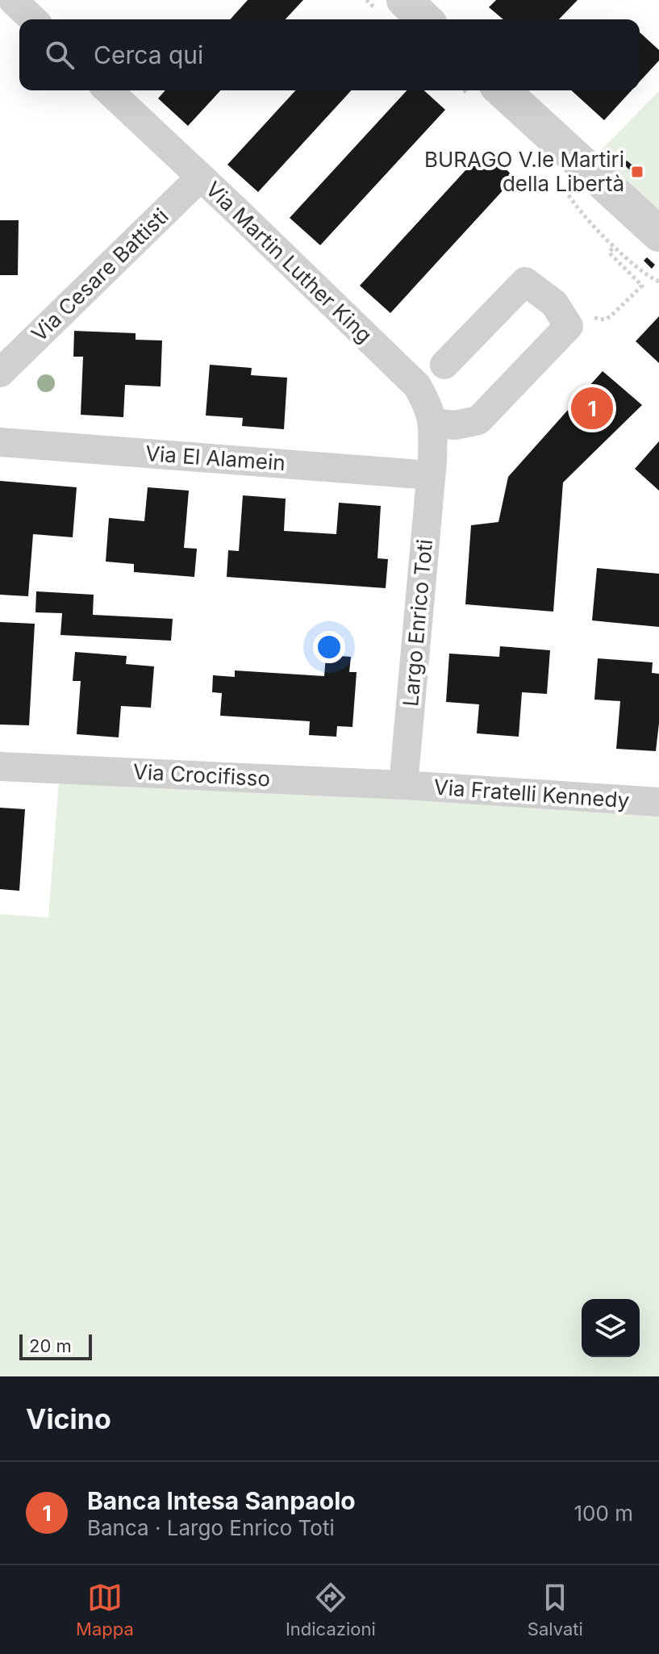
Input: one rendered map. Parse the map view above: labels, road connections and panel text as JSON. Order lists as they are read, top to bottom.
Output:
{
  "streets": {
    "street": [
      "Via Martin Luther King",
      "Via Cesare Battisti",
      "Via El Alamein",
      "Largo Enrico Toti",
      "Via Crocifisso",
      "Via Fratelli Kennedy"
    ]
  },
  "crossings": [
    ["Via Martin Luther King", "Via Cesare Battisti"],
    ["Via Martin Luther King", "Via El Alamein"],
    ["Via Martin Luther King", "Largo Enrico Toti"],
    ["Via El Alamein", "Largo Enrico Toti"],
    ["Largo Enrico Toti", "Via Crocifisso"],
    ["Largo Enrico Toti", "Via Fratelli Kennedy"],
    ["Via Crocifisso", "Via Fratelli Kennedy"]
  ],
  "places": {
    "transit": ["BURAGO V.le Martiri della Libertà"]
  },
  "scale_bar": "20 m",
  "page": {
    "search": "Cerca qui",
    "pins": "1",
    "scale": "20 m",
    "heading": "Vicino",
    "list": [
      {
        "mark": "1",
        "name": "Banca Intesa Sanpaolo",
        "note": "Banca · Largo Enrico Toti",
        "value": "100 m"
      }
    ],
    "nav": ["Mappa", "Indicazioni", "Salvati"]
  }
}
